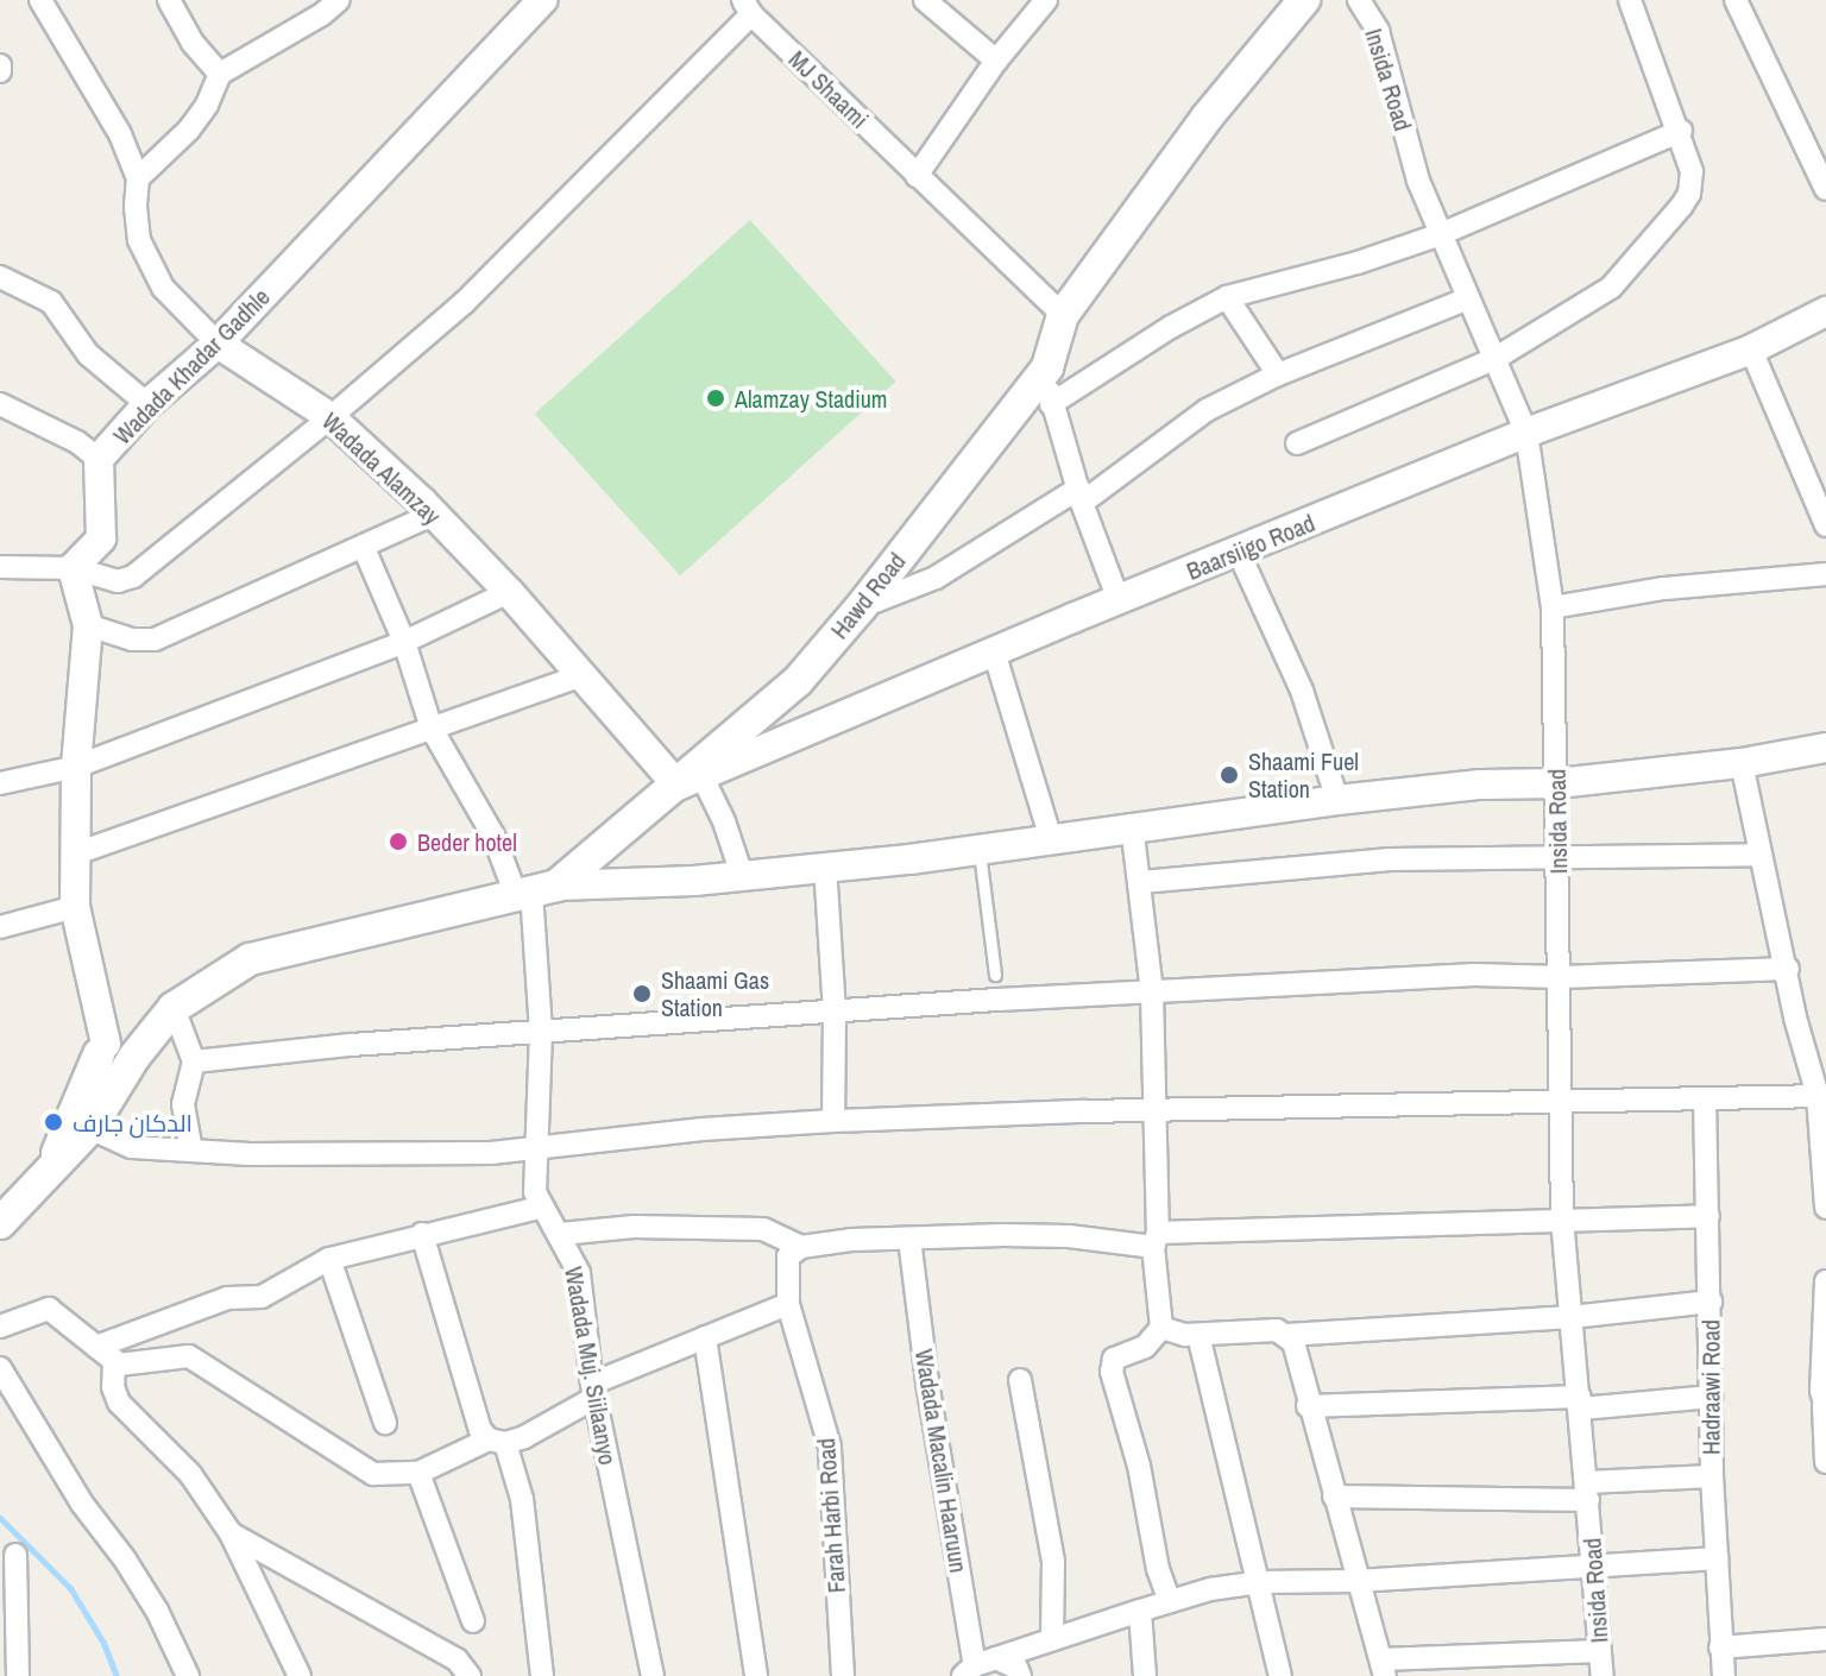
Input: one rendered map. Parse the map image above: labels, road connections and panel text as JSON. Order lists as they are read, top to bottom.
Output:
{
  "streets": {
    "main road": ["Hawd Road"],
    "street": [
      "Insida Road",
      "MJ Shaami",
      "Wadada Khadar Gadhle",
      "Wadada Alamzay",
      "Baarsiigo Road",
      "Wadada Muj. Siilaanyo",
      "Hadraawi Road",
      "Wadada Macalin Haaruun",
      "Farah Harbi Road"
    ]
  },
  "crossings": [
    ["Insida Road", "Baarsiigo Road"],
    ["MJ Shaami", "Hawd Road"],
    ["Wadada Khadar Gadhle", "Wadada Alamzay"],
    ["Wadada Alamzay", "Baarsiigo Road"],
    ["Wadada Alamzay", "Hawd Road"],
    ["Baarsiigo Road", "Hawd Road"]
  ],
  "places": [
    "Alamzay Stadium",
    "Shaami Fuel Station",
    "Beder hotel",
    "Shaami Gas Station",
    "الدكان جارف"
  ]
}
